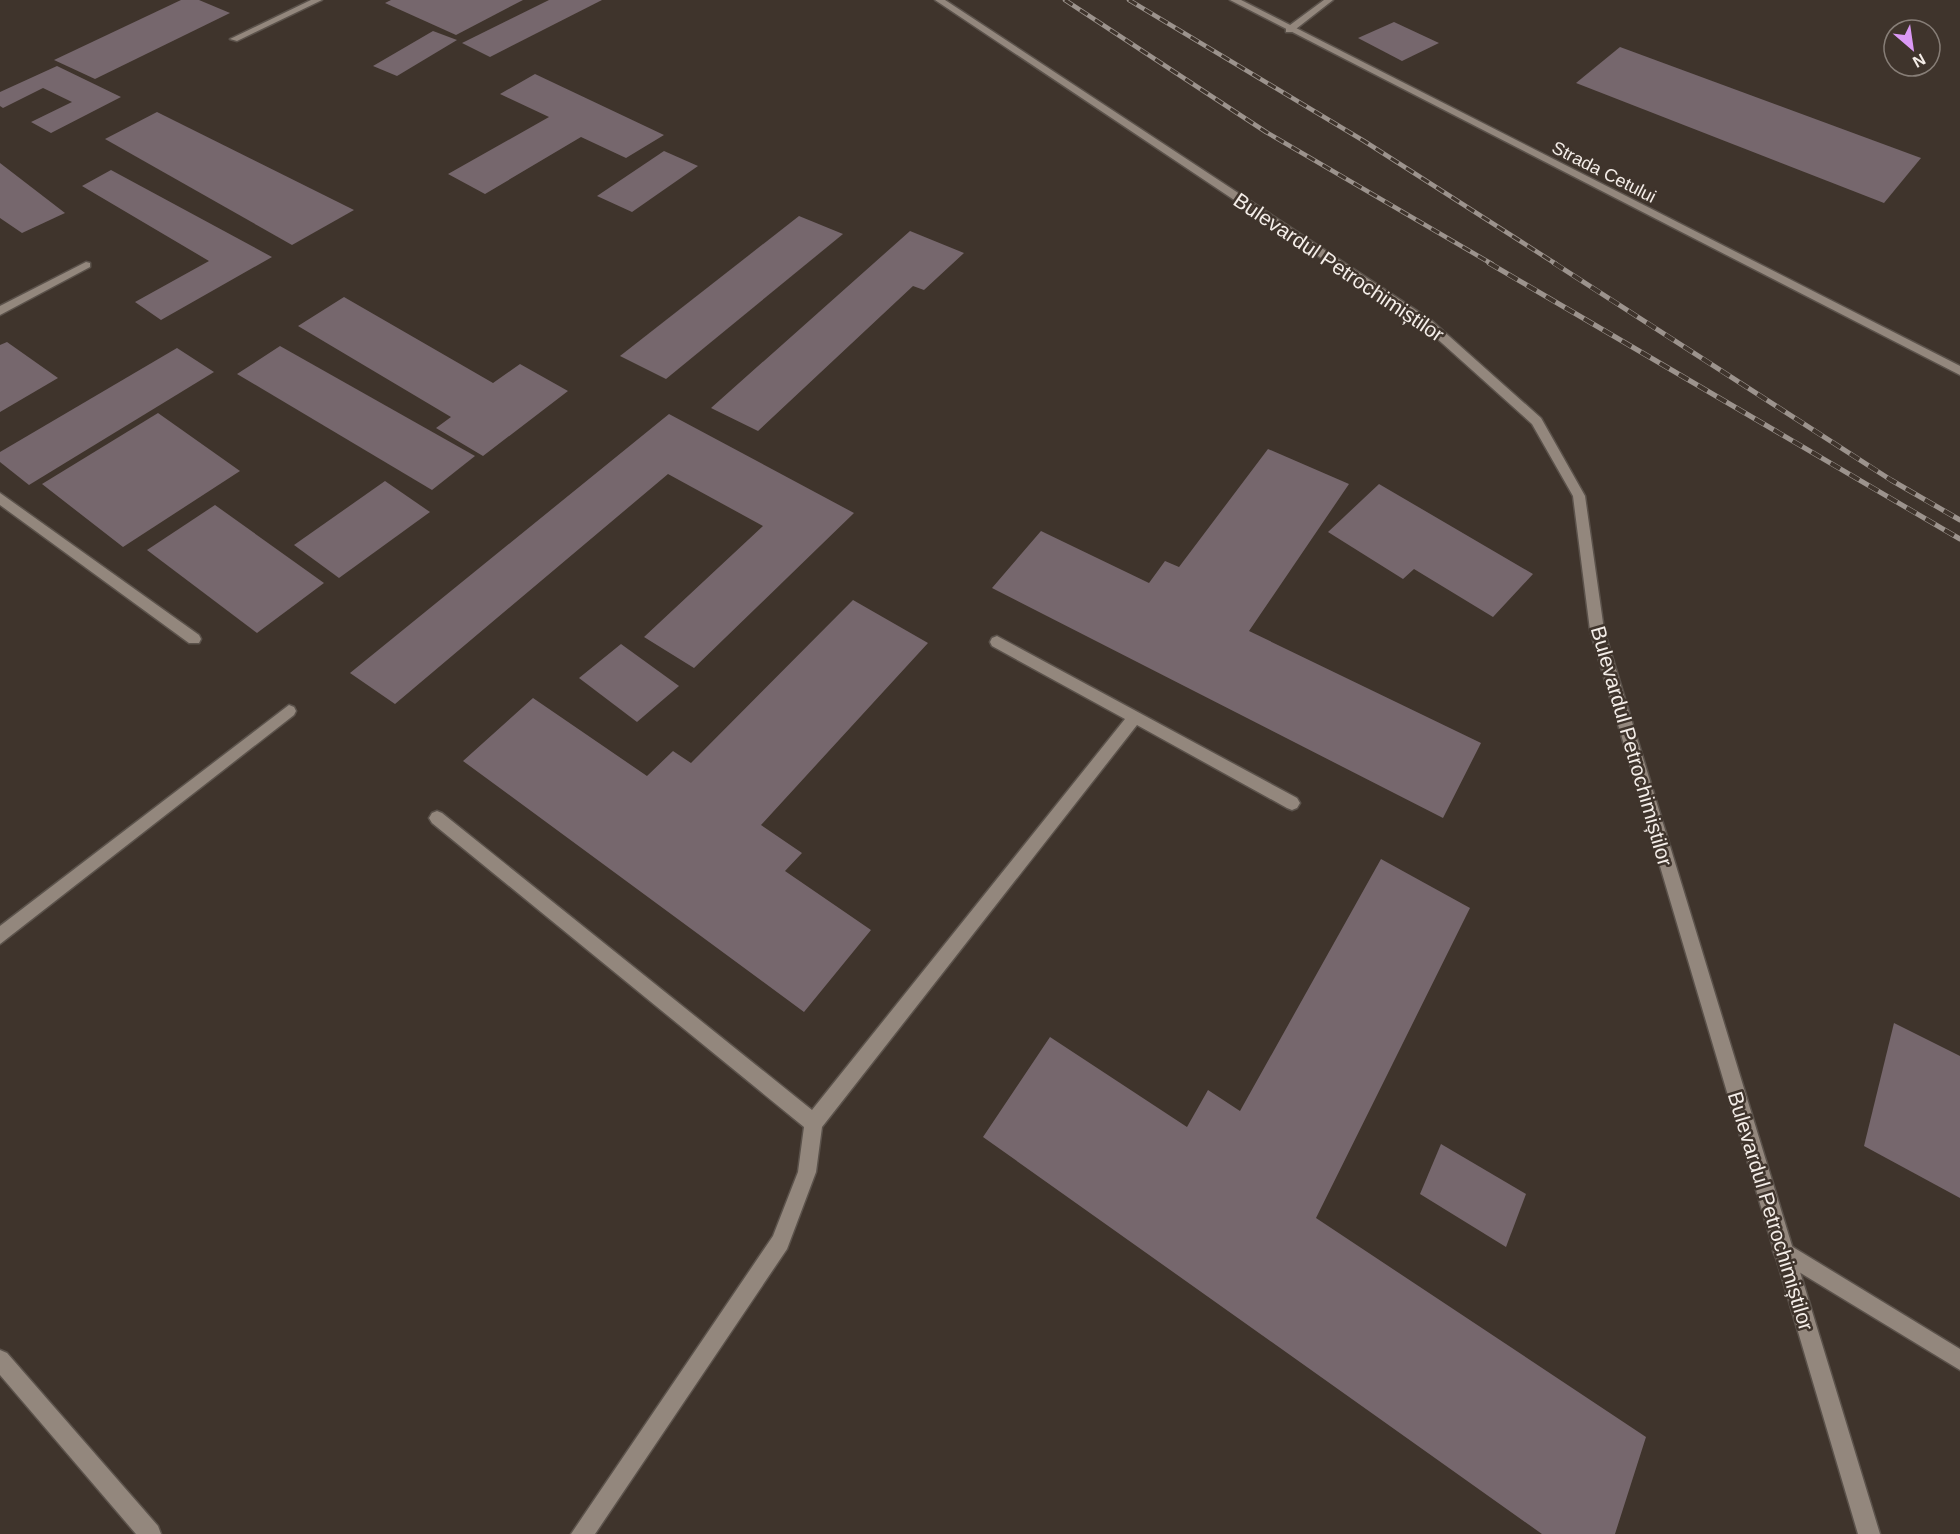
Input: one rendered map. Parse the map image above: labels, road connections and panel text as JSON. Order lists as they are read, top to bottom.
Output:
{
  "streets": {
    "street": ["Strada Cetului", "Bulevardul Petrochimiștilor"]
  },
  "north": "bottom right"
}
